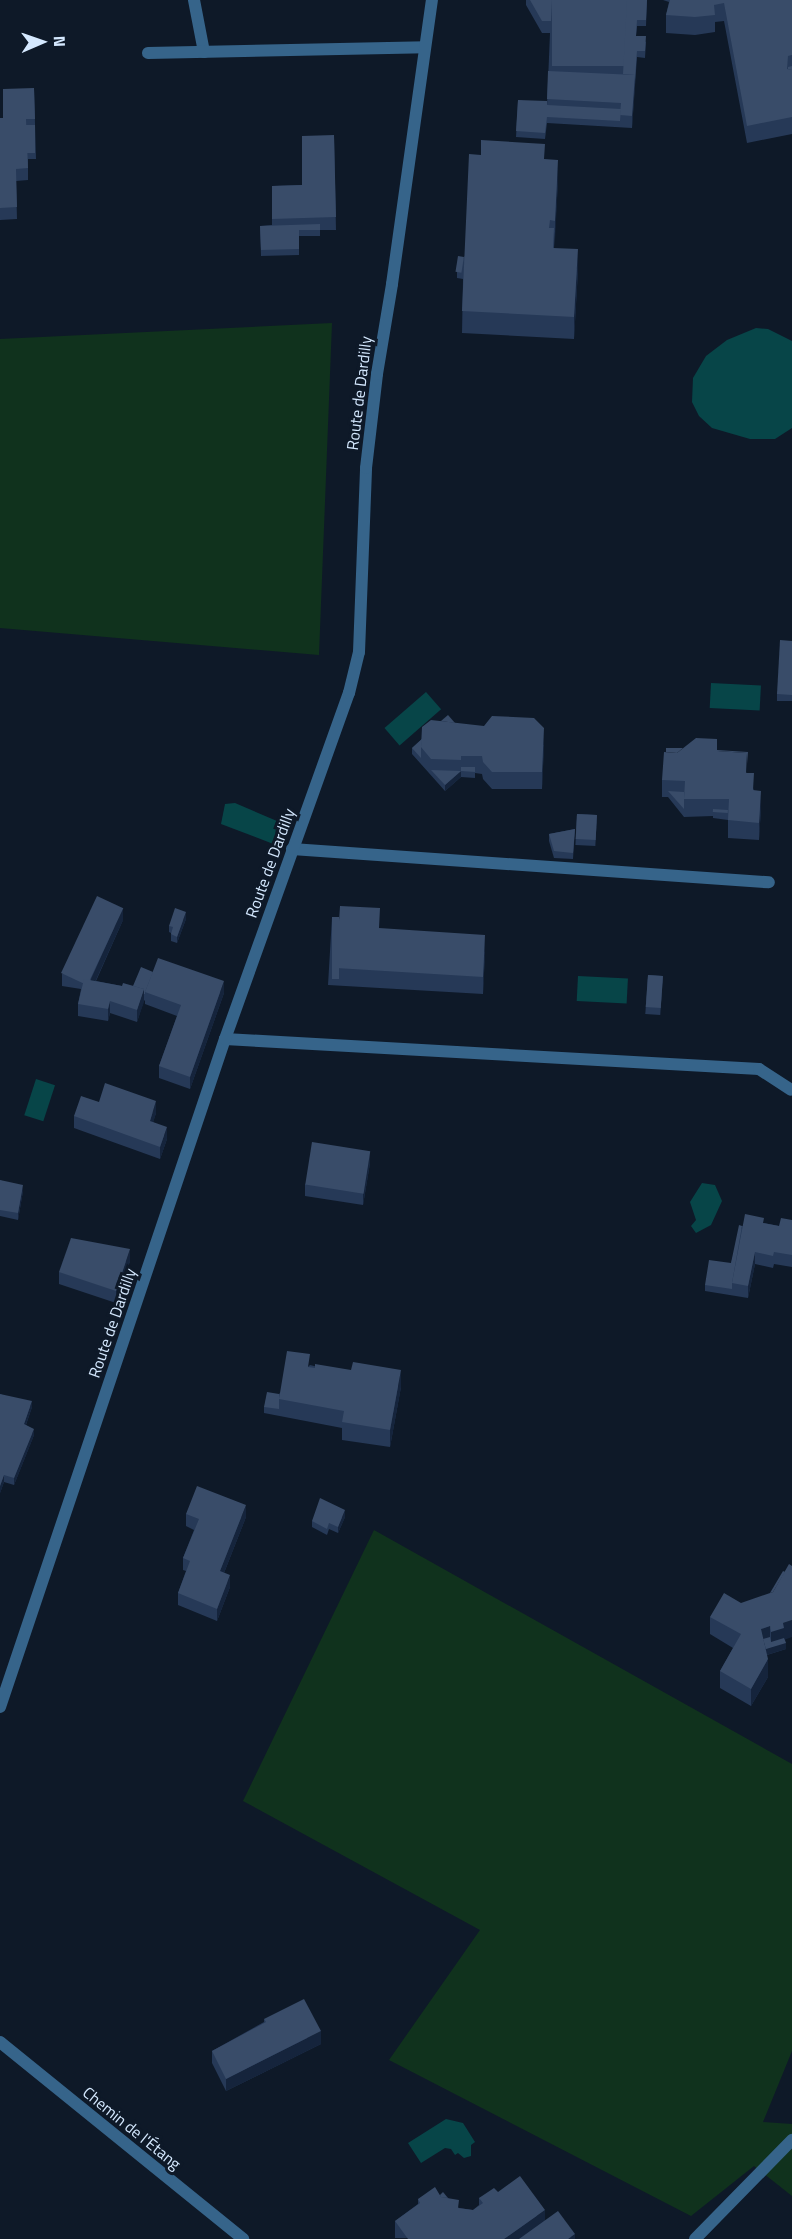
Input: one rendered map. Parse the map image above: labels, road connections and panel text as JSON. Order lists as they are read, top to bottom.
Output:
{
  "streets": {
    "street": ["Route de Dardilly", "Chemin de l'Étang"]
  },
  "north": "right"
}
